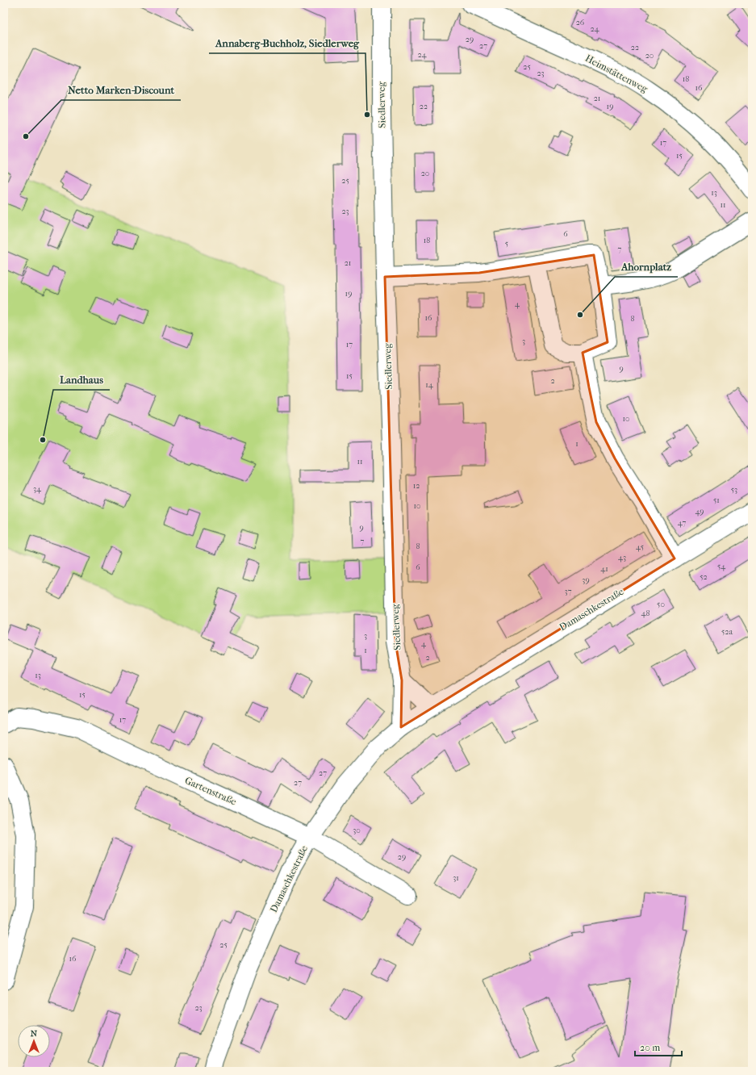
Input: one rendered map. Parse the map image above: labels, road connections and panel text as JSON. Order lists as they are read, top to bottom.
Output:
{
  "streets": {
    "street": [
      "Heimstättenweg",
      "Siedlerweg",
      "Damaschkestraße",
      "Gartenstraße"
    ]
  },
  "crossings": [
    ["Siedlerweg", "Damaschkestraße"],
    ["Damaschkestraße", "Gartenstraße"]
  ],
  "places": [
    "Annaberg-Buchholz, Siedlerweg",
    "Netto Marken-Discount",
    "Ahornplatz",
    "Landhaus"
  ],
  "house_numbers": [
    "26",
    "24",
    "29",
    "27",
    "22",
    "24",
    "20",
    "25",
    "23",
    "18",
    "16",
    "21",
    "22",
    "19",
    "17",
    "15",
    "20",
    "25",
    "13",
    "11",
    "23",
    "6",
    "18",
    "5",
    "7",
    "21",
    "19",
    "4",
    "16",
    "8",
    "3",
    "17",
    "9",
    "15",
    "2",
    "14",
    "10",
    "1",
    "11",
    "12",
    "34",
    "53",
    "51",
    "10",
    "49",
    "47",
    "9",
    "7",
    "8",
    "45",
    "43",
    "54",
    "6",
    "41",
    "52",
    "39",
    "37",
    "50",
    "48",
    "52a",
    "3",
    "4",
    "1",
    "2",
    "13",
    "15",
    "17",
    "27",
    "27",
    "30",
    "29",
    "31",
    "25",
    "16",
    "23"
  ],
  "scale_bar": "20 m",
  "north": "top"
}
